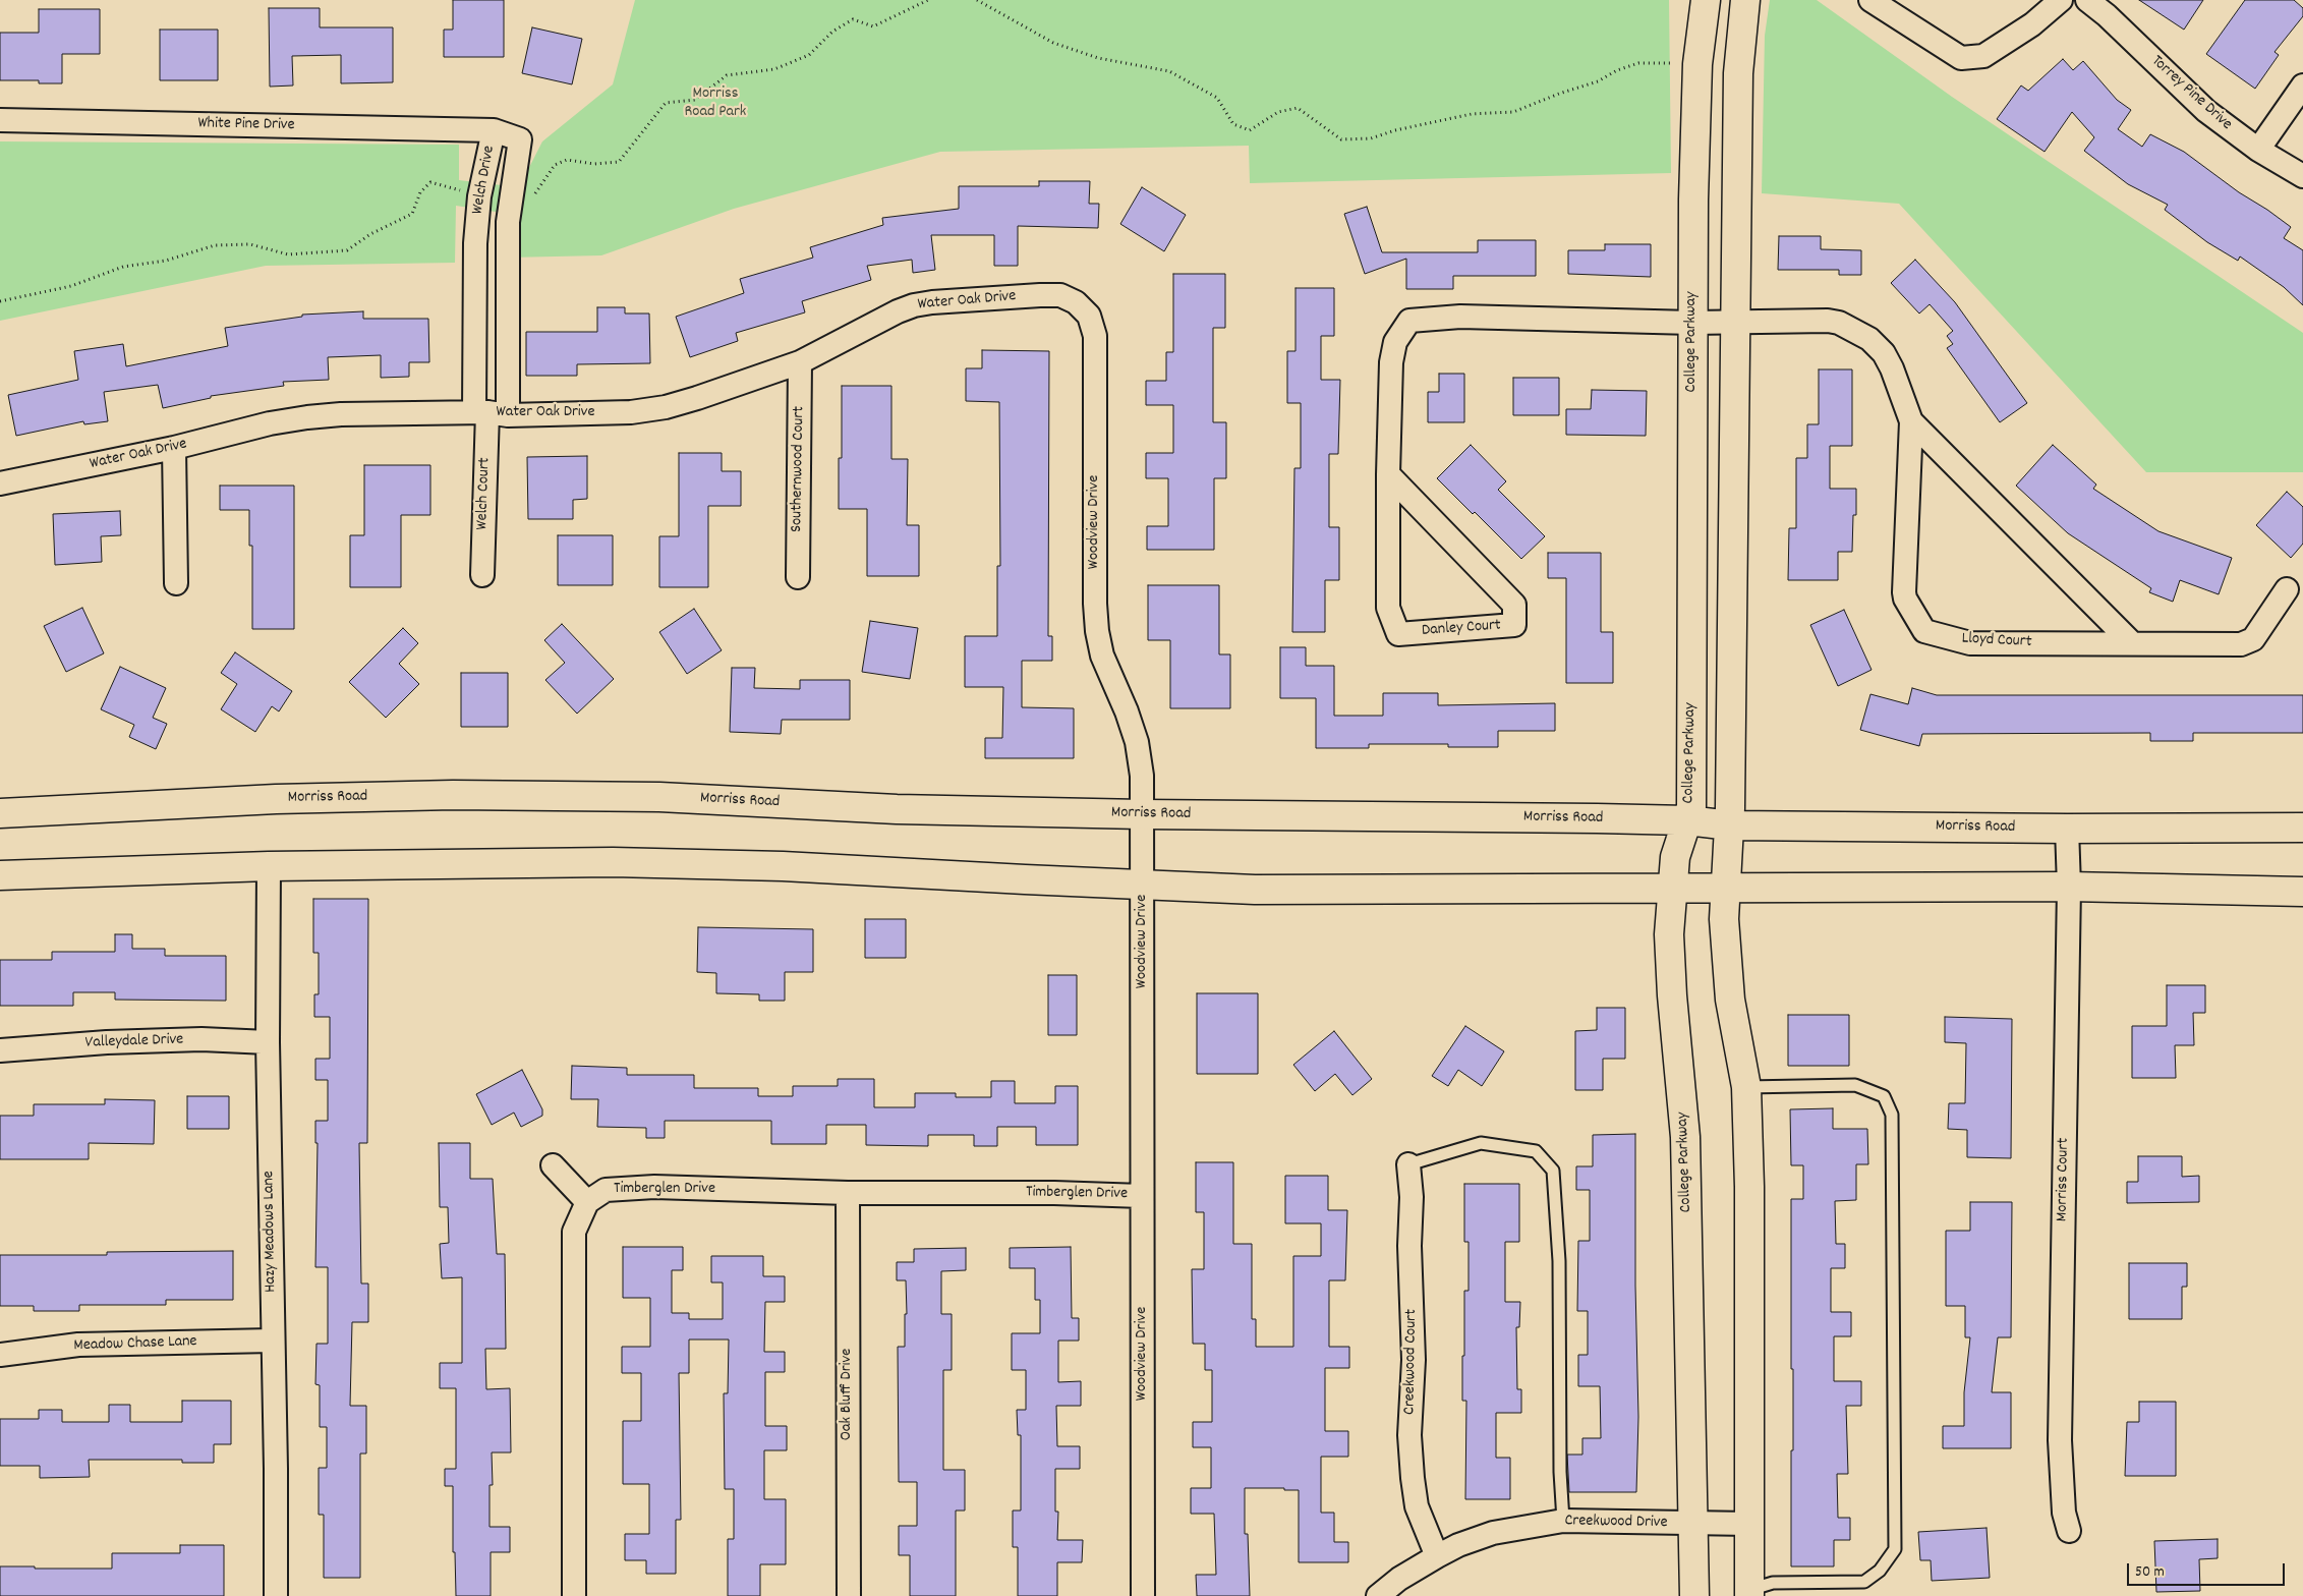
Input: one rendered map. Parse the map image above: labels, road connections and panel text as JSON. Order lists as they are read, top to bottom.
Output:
{
  "streets": {
    "main road": ["College Parkway", "Morriss Road"],
    "street": [
      "Torrey Pine Drive",
      "White Pine Drive",
      "Welch Drive",
      "Water Oak Drive",
      "Southernwood Court",
      "Welch Court",
      "Woodview Drive",
      "Danley Court",
      "Lloyd Court",
      "Valleydale Drive",
      "Morriss Court",
      "Timberglen Drive",
      "Hazy Meadows Lane",
      "Meadow Chase Lane",
      "Creekwood Court",
      "Oak Bluff Drive",
      "Creekwood Drive"
    ]
  },
  "crossings": [
    ["White Pine Drive", "Welch Drive"],
    ["Welch Drive", "Water Oak Drive"],
    ["Welch Drive", "Welch Court"],
    ["Water Oak Drive", "Southernwood Court"],
    ["Water Oak Drive", "Welch Court"],
    ["Water Oak Drive", "Woodview Drive"],
    ["College Parkway", "Danley Court"],
    ["College Parkway", "Lloyd Court"],
    ["College Parkway", "Morriss Road"],
    ["College Parkway", "Creekwood Drive"],
    ["Woodview Drive", "Morriss Road"],
    ["Woodview Drive", "Timberglen Drive"],
    ["Danley Court", "Lloyd Court"],
    ["Morriss Road", "Morriss Court"],
    ["Valleydale Drive", "Hazy Meadows Lane"],
    ["Timberglen Drive", "Oak Bluff Drive"],
    ["Hazy Meadows Lane", "Meadow Chase Lane"],
    ["Creekwood Court", "Creekwood Drive"]
  ],
  "parks": ["Morriss Road Park"],
  "scale_bar": "50 m"
}
